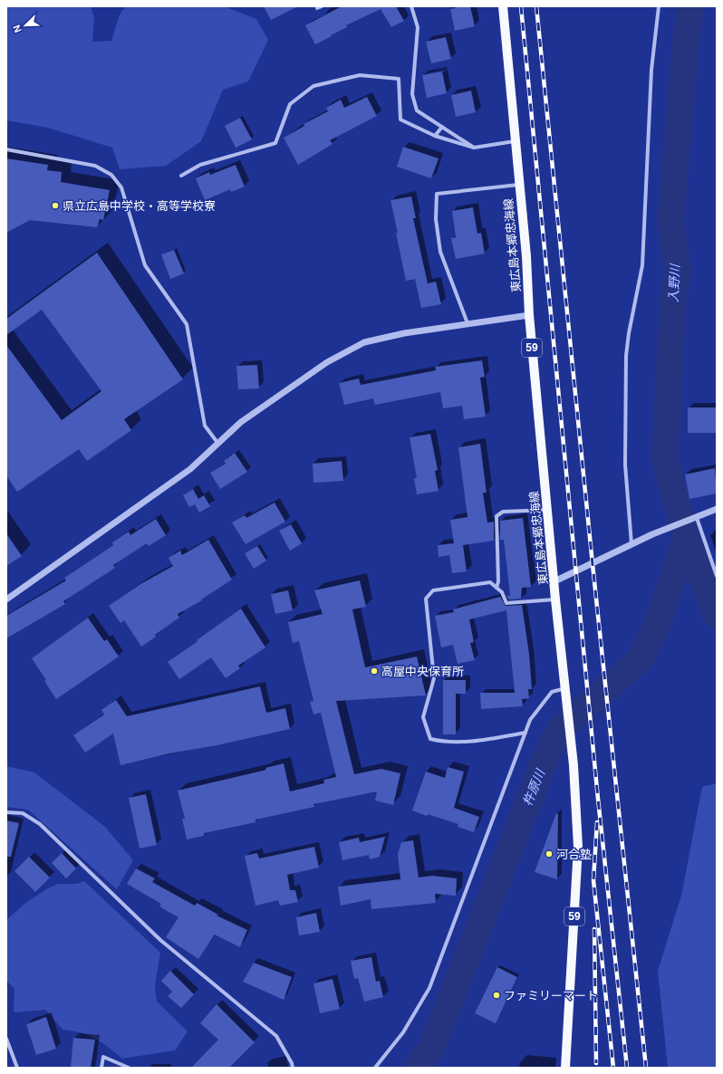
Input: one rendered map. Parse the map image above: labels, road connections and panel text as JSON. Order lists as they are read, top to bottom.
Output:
{
  "streets": {
    "main road": ["東広島本郷忠海線", "59"]
  },
  "water": ["入野川", "杵原川"],
  "places": [
    "県立広島中学校・高等学校寮",
    "高屋中央保育所",
    "河合塾",
    "ファミリーマート"
  ],
  "north": "bottom left"
}
